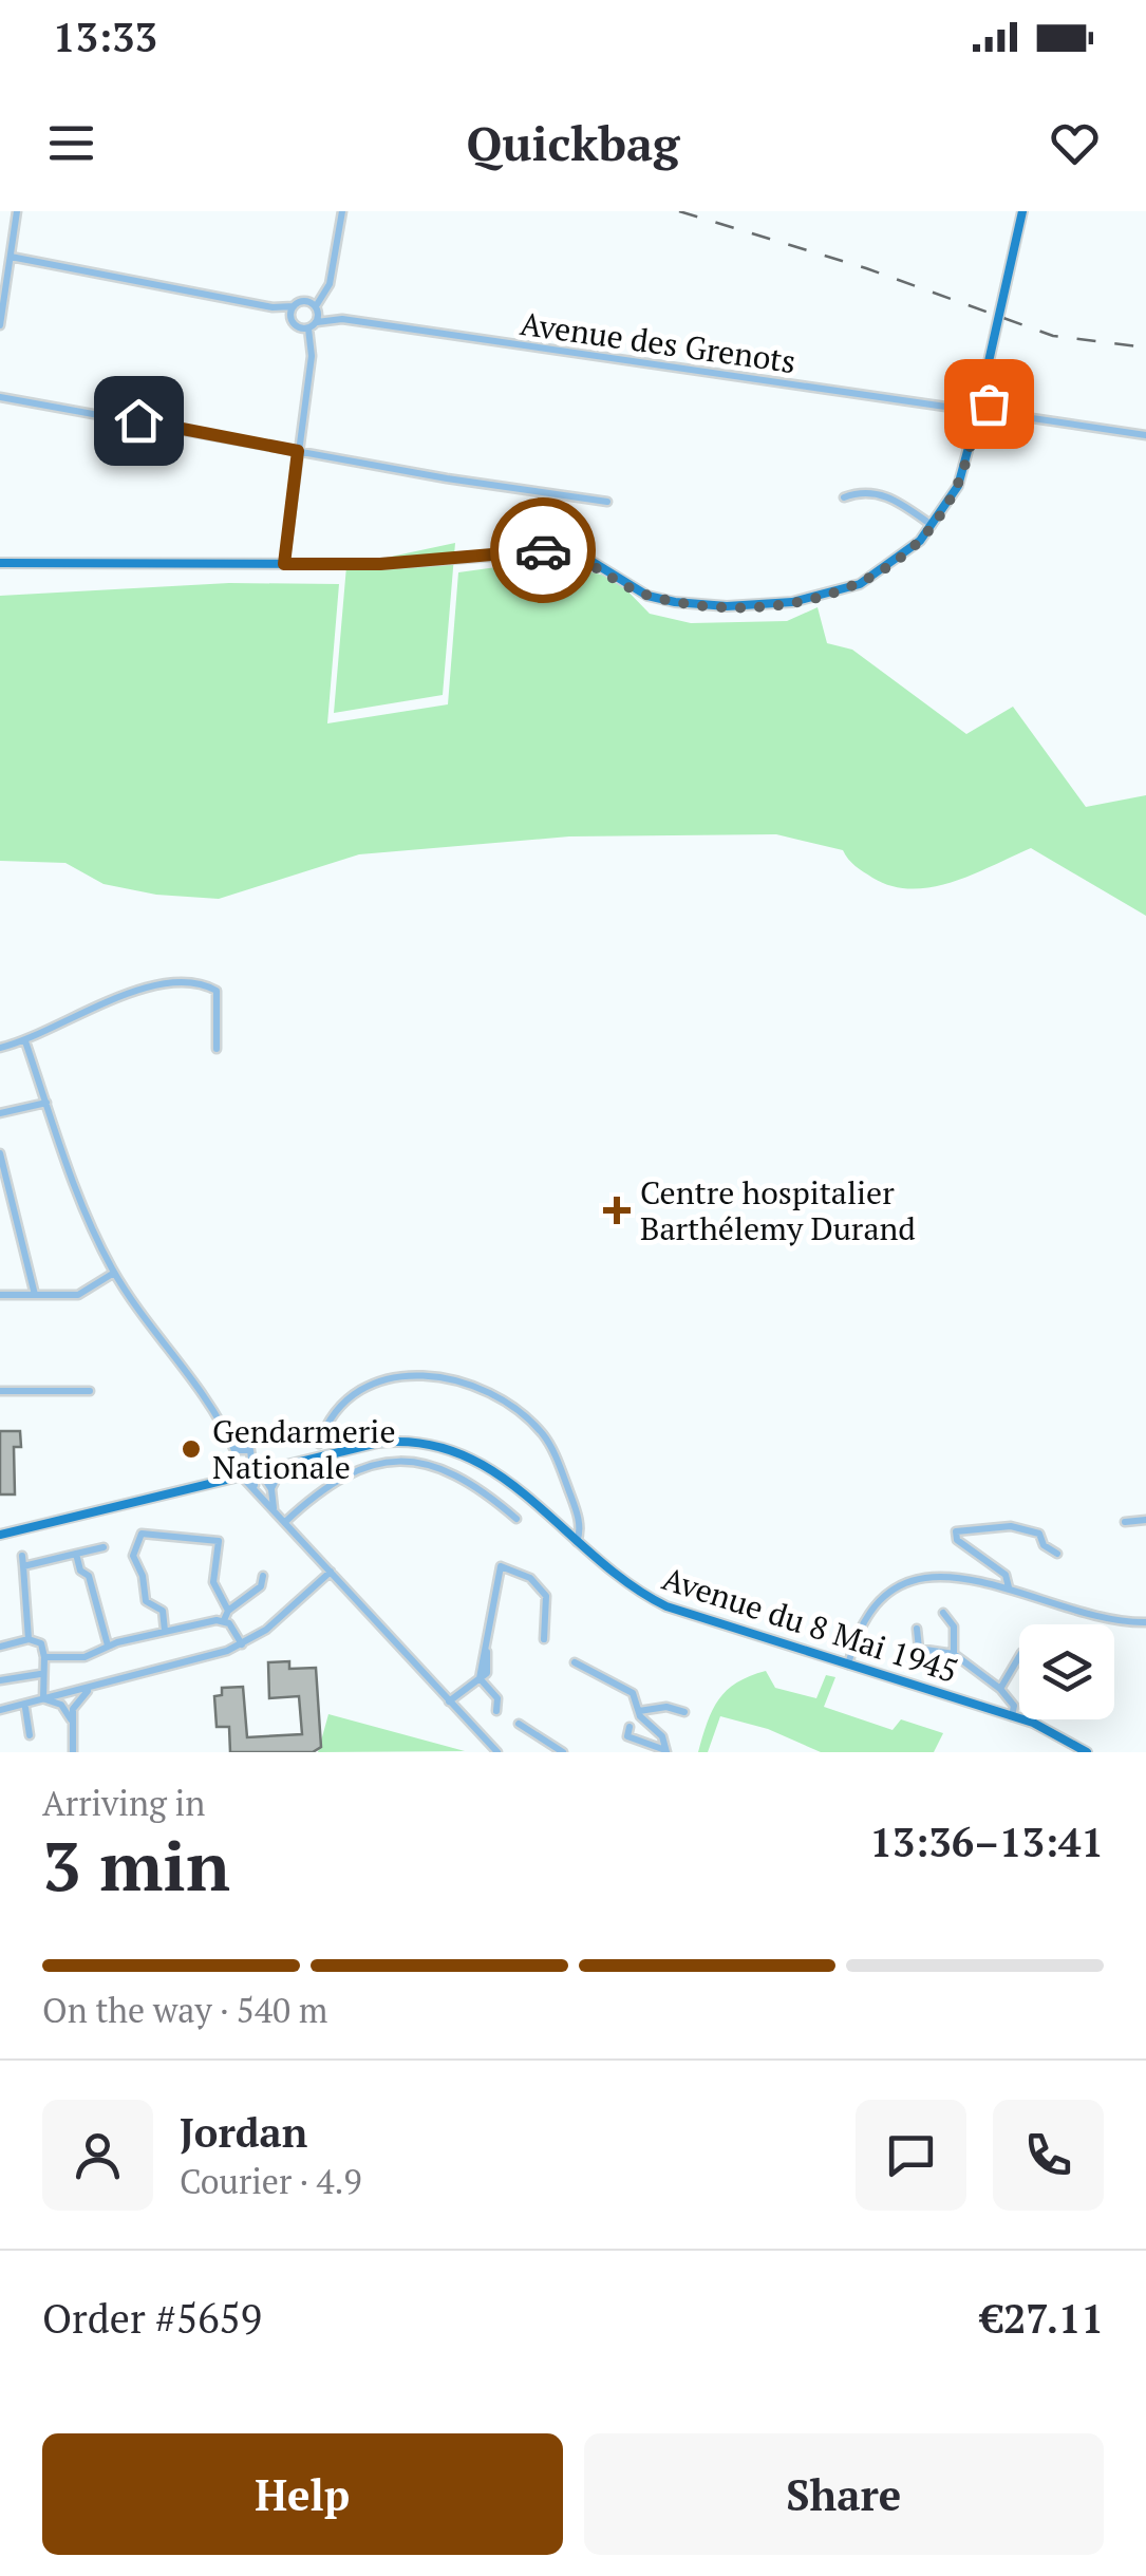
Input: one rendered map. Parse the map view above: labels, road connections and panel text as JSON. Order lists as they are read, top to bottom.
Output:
{
  "streets": {
    "main road": ["Avenue du 8 Mai 1945"],
    "street": ["Avenue des Grenots"]
  },
  "places": {
    "health": ["Centre hospitalier Barthélemy Durand"],
    "other": ["Gendarmerie Nationale"]
  },
  "page": {
    "status": "13:33",
    "header": "Quickbag",
    "heading": ["3 min", "Arriving in", "13:36–13:41"],
    "panel": [
      "Jordan",
      "Courier · 4.9",
      "Order #5659",
      "€27.11"
    ],
    "bar": "On the way · 540 m",
    "buttons": ["Help", "Share"]
  }
}
